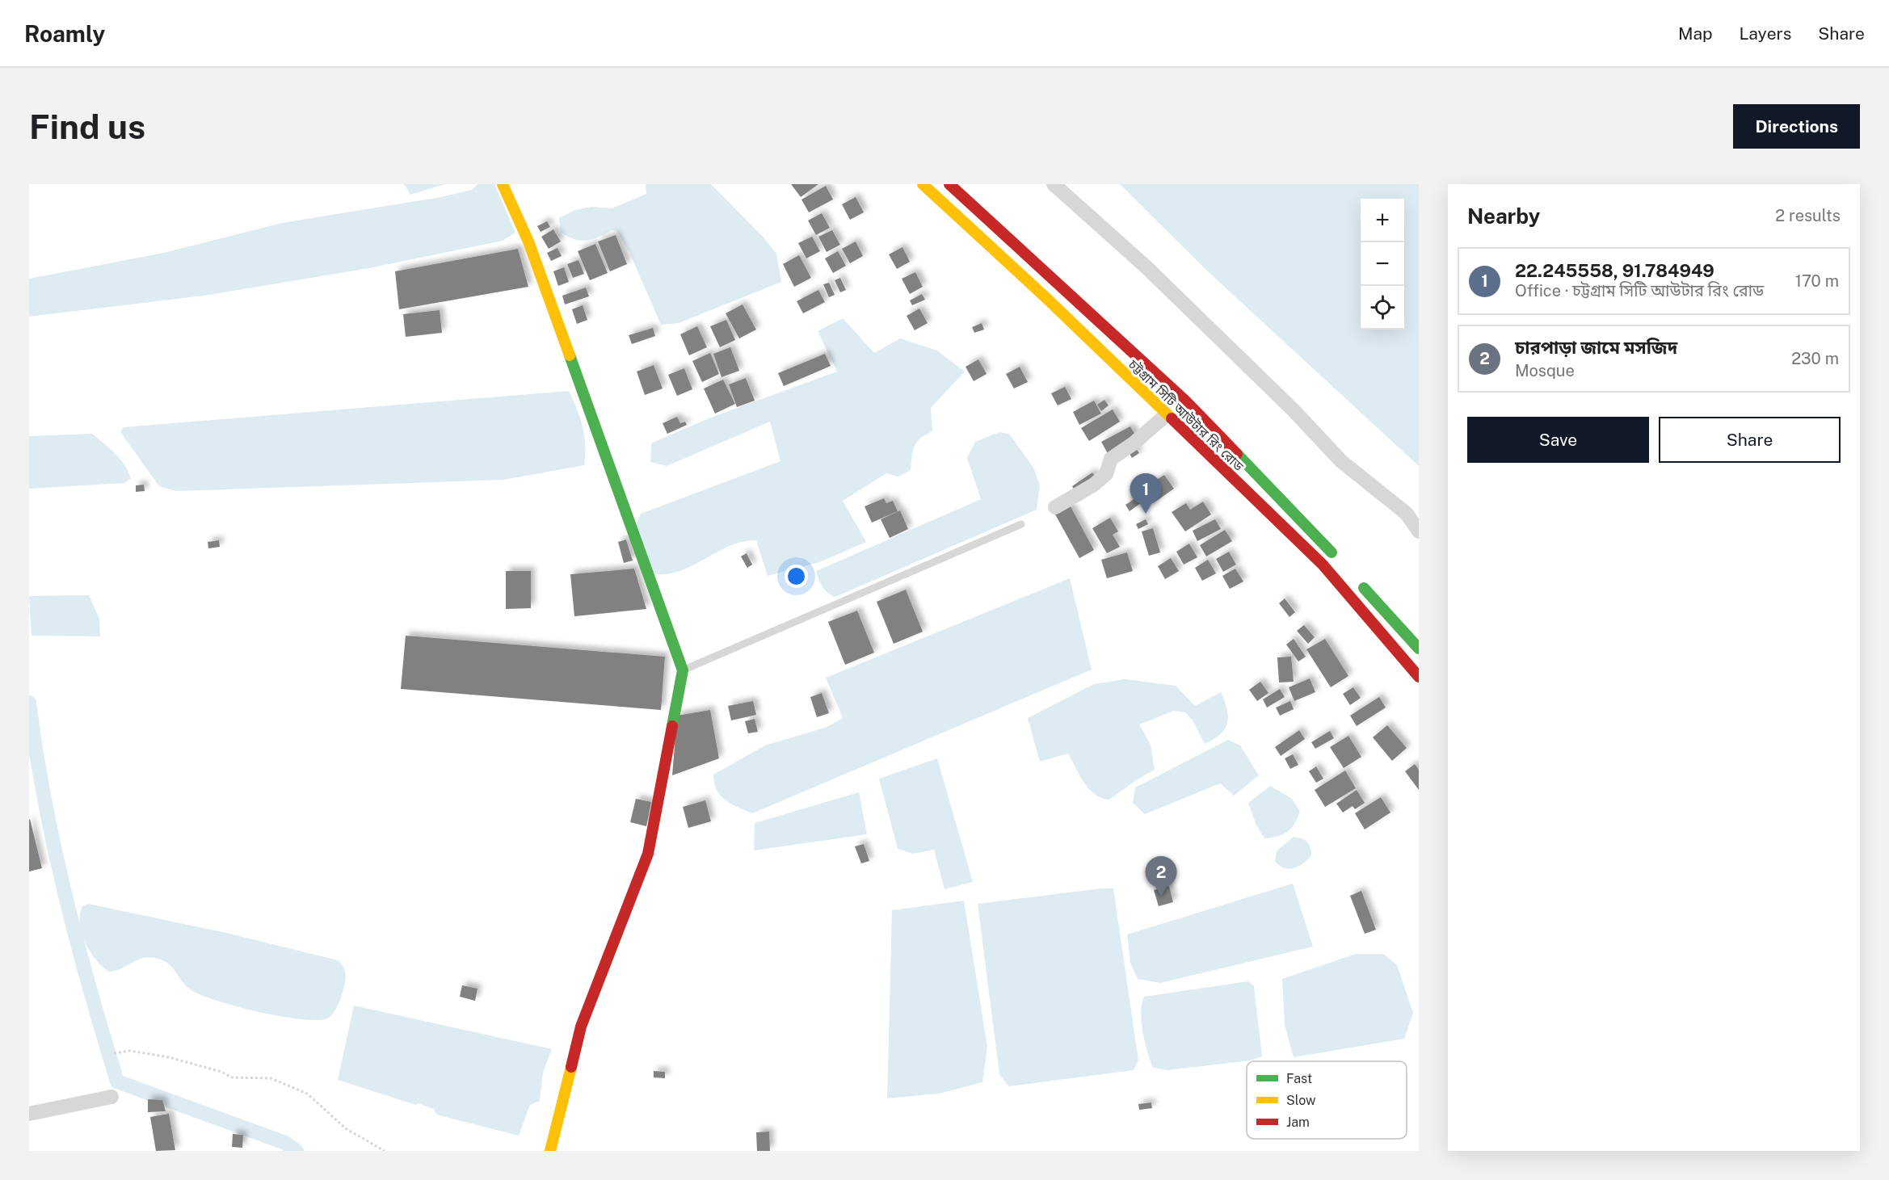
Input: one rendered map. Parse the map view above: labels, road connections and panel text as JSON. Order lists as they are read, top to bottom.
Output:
{
  "streets": {
    "main road": ["চট্টগ্রাম সিটি আউটার রিং রোড"]
  },
  "legend": ["Fast", "Slow", "Jam"],
  "page": {
    "header": "Roamly",
    "nav": ["Map", "Layers", "Share"],
    "buttons": [
      "Directions",
      ["Save", "Share"]
    ],
    "title": "Find us",
    "heading": ["Nearby", "2 results"],
    "map_buttons": ["+", "−"],
    "list": [
      {
        "mark": "1",
        "name": "22.245558, 91.784949",
        "note": "Office · চট্টগ্রাম সিটি আউটার রিং রোড",
        "value": "170 m"
      },
      {
        "mark": "2",
        "name": "চারপাড়া জামে মসজিদ",
        "note": "Mosque",
        "value": "230 m"
      }
    ],
    "pins": ["1", "2"]
  }
}
